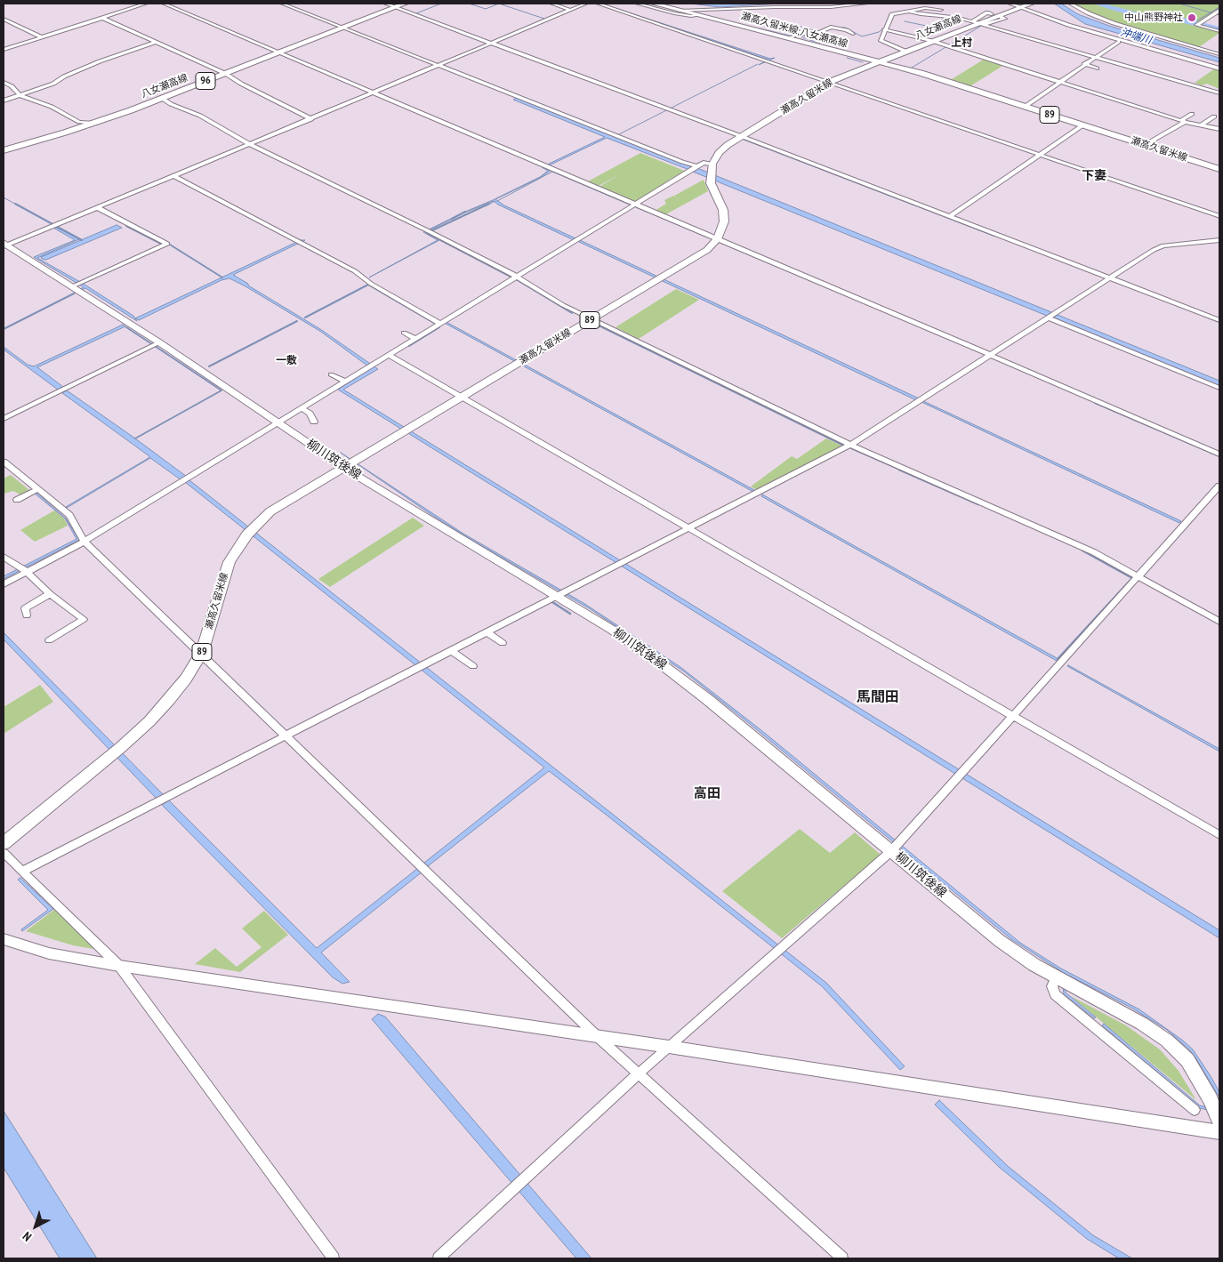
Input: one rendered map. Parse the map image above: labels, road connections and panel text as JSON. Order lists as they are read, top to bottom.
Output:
{
  "streets": {
    "main road": [
      "八女瀬高線",
      "瀬高久留米線;八女瀬高線",
      "96",
      "瀬高久留米線",
      "89",
      "柳川筑後線"
    ]
  },
  "crossings": [
    ["八女瀬高線", "瀬高久留米線;八女瀬高線"],
    ["八女瀬高線", "瀬高久留米線"],
    ["瀬高久留米線;八女瀬高線", "瀬高久留米線"],
    ["瀬高久留米線", "柳川筑後線"]
  ],
  "districts": [
    "上村",
    "下妻",
    "一敷",
    "馬間田",
    "高田"
  ],
  "water": ["沖端川"],
  "places": ["中山熊野神社"],
  "north": "bottom left"
}
